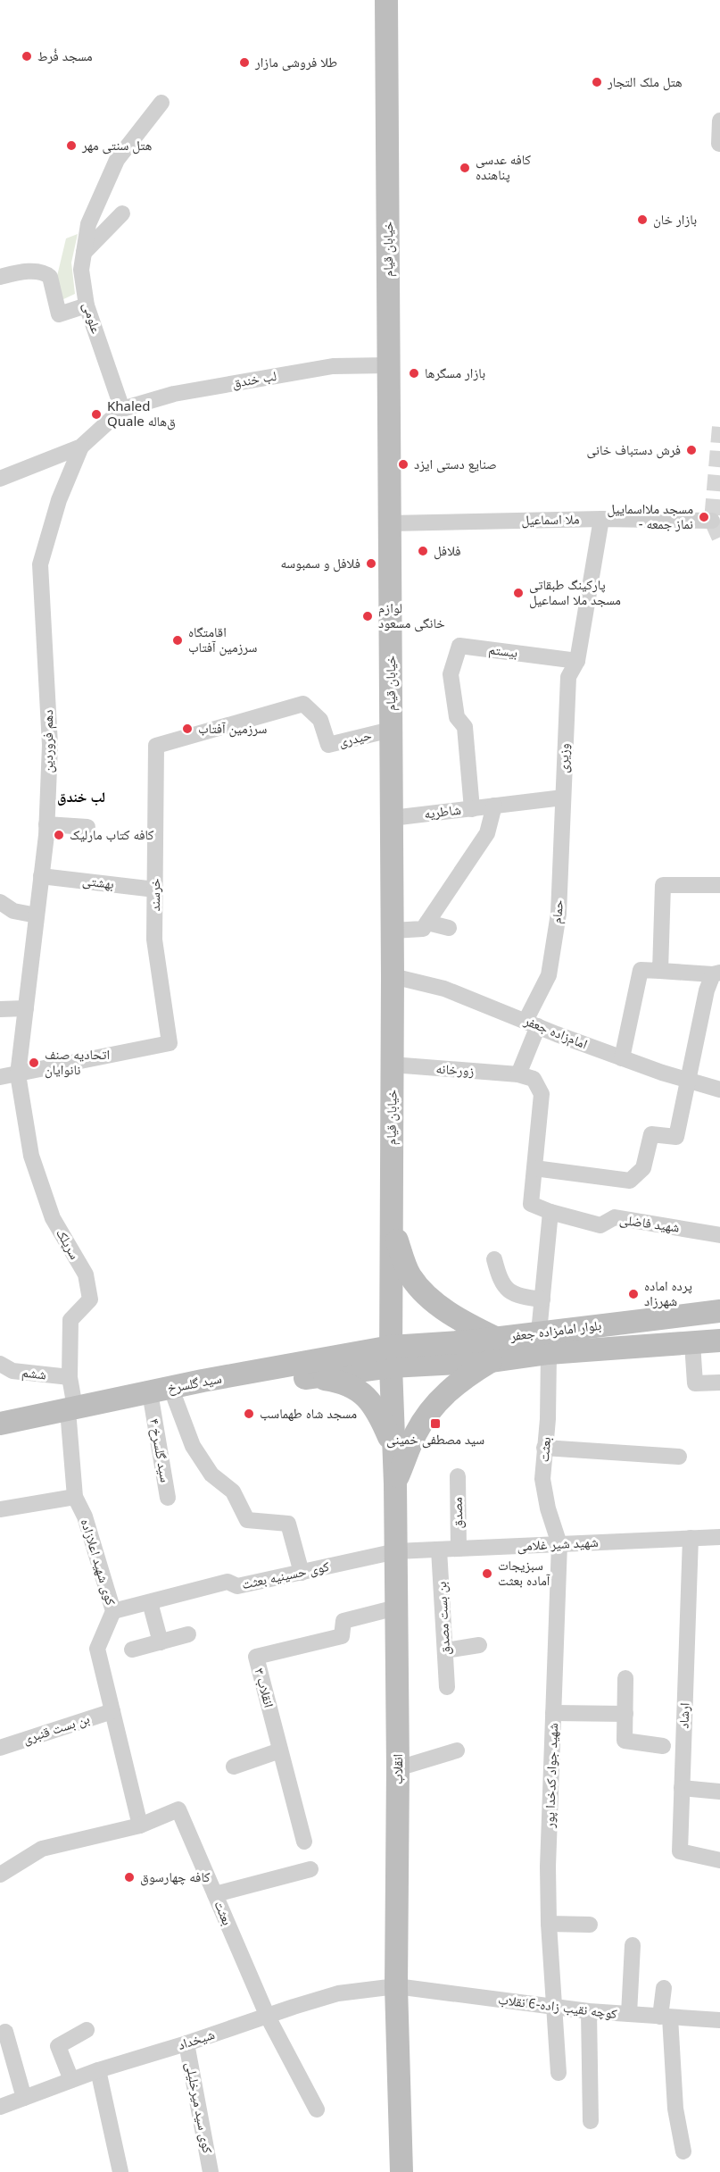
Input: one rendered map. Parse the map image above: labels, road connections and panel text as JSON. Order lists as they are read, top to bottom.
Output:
{
  "streets": {
    "main road": [
      "خیابان قیام",
      "بلوار امامزاده جعفر",
      "سید گلسرخ",
      "انقلاب"
    ],
    "street": [
      "علومی",
      "لب خندق",
      "ملا اسماعیل",
      "بیستم",
      "حیدری",
      "دهم فروردین",
      "وزیری",
      "شاطریه",
      "بهشتی",
      "خرسند",
      "حمام",
      "امام‌زاده جعفر",
      "زورخانه",
      "شهید فاضلی",
      "سرپلک",
      "ششم",
      "بعثت",
      "سید گلسرخ ۴",
      "مصدق",
      "شهید شیر غلامی",
      "کوی شهید اعلازاده",
      "کوی حسینیه بعثت",
      "بن بست مصدق",
      "انقلاب ۳",
      "ارشاد",
      "بن بست قنبری",
      "شهید جواد کدخدا پور",
      "کوچه نقیب زاده-6انقلاب",
      "شیخداد",
      "کوی سید میرخلیلی"
    ]
  },
  "crossings": [
    ["خیابان قیام", "لب خندق"],
    ["خیابان قیام", "ملا اسماعیل"],
    ["خیابان قیام", "حیدری"],
    ["خیابان قیام", "شاطریه"],
    ["خیابان قیام", "امام‌زاده جعفر"],
    ["خیابان قیام", "زورخانه"],
    ["خیابان قیام", "بلوار امامزاده جعفر"],
    ["خیابان قیام", "سید گلسرخ"],
    ["خیابان قیام", "انقلاب"],
    ["علومی", "لب خندق"],
    ["ملا اسماعیل", "وزیری"],
    ["بیستم", "وزیری"],
    ["بیستم", "شاطریه"],
    ["حیدری", "خرسند"],
    ["دهم فروردین", "بهشتی"],
    ["دهم فروردین", "خرسند"],
    ["دهم فروردین", "سرپلک"],
    ["وزیری", "حمام"],
    ["بهشتی", "خرسند"],
    ["خرسند", "سرپلک"],
    ["حمام", "امام‌زاده جعفر"],
    ["حمام", "زورخانه"],
    ["سرپلک", "ششم"],
    ["سرپلک", "سید گلسرخ"],
    ["سرپلک", "کوی شهید اعلازاده"],
    ["بلوار امامزاده جعفر", "سید گلسرخ"],
    ["بلوار امامزاده جعفر", "بعثت"],
    ["بلوار امامزاده جعفر", "انقلاب"],
    ["سید گلسرخ", "سید گلسرخ ۴"],
    ["سید گلسرخ", "کوی شهید اعلازاده"],
    ["سید گلسرخ", "انقلاب"],
    ["بعثت", "شهید شیر غلامی"],
    ["بعثت", "کوی شهید اعلازاده"],
    ["بعثت", "شهید جواد کدخدا پور"],
    ["بعثت", "شیخداد"],
    ["مصدق", "شهید شیر غلامی"],
    ["شهید شیر غلامی", "کوی حسینیه بعثت"],
    ["شهید شیر غلامی", "بن بست مصدق"],
    ["شهید شیر غلامی", "ارشاد"],
    ["شهید شیر غلامی", "انقلاب"],
    ["شهید شیر غلامی", "شهید جواد کدخدا پور"],
    ["کوی شهید اعلازاده", "کوی حسینیه بعثت"],
    ["کوی شهید اعلازاده", "بن بست قنبری"],
    ["کوی حسینیه بعثت", "انقلاب"],
    ["انقلاب ۳", "انقلاب"],
    ["انقلاب", "کوچه نقیب زاده-6انقلاب"],
    ["انقلاب", "شیخداد"],
    ["شهید جواد کدخدا پور", "کوچه نقیب زاده-6انقلاب"],
    ["کوچه نقیب زاده-6انقلاب", "شیخداد"],
    ["شیخداد", "کوی سید میرخلیلی"]
  ],
  "districts": ["لب خندق"],
  "places": {
    "other": [
      "مسجد فُرط",
      "طلا فروشی مازار",
      "هتل ملک التجار",
      "هتل سنتی مهر",
      "کافه عدسی پناهنده",
      "بازار خان",
      "بازار مسگرها",
      "Khaled Quale ق‌هاله",
      "فرش دستباف خانی",
      "صنایع دستی ایزد",
      "مسجد ملااسماییل - نماز جمعه",
      "فلافل",
      "فلافل و سمبوسه",
      "پارکینگ طبقاتی مسجد ملا اسماعیل",
      "لوازم خانگی مسعود",
      "اقامتگاه سرزمین آفتاب",
      "سرزمین آفتاب",
      "کافه کتاب مارلیک",
      "اتحادیه صنف نانوایان",
      "پرده اماده شهرزاد",
      "مسجد شاه طهماسب",
      "سبزیجات آماده بعثت",
      "کافه چهارسوق"
    ],
    "transit": ["سید مصطفی خمینی"]
  }
}
